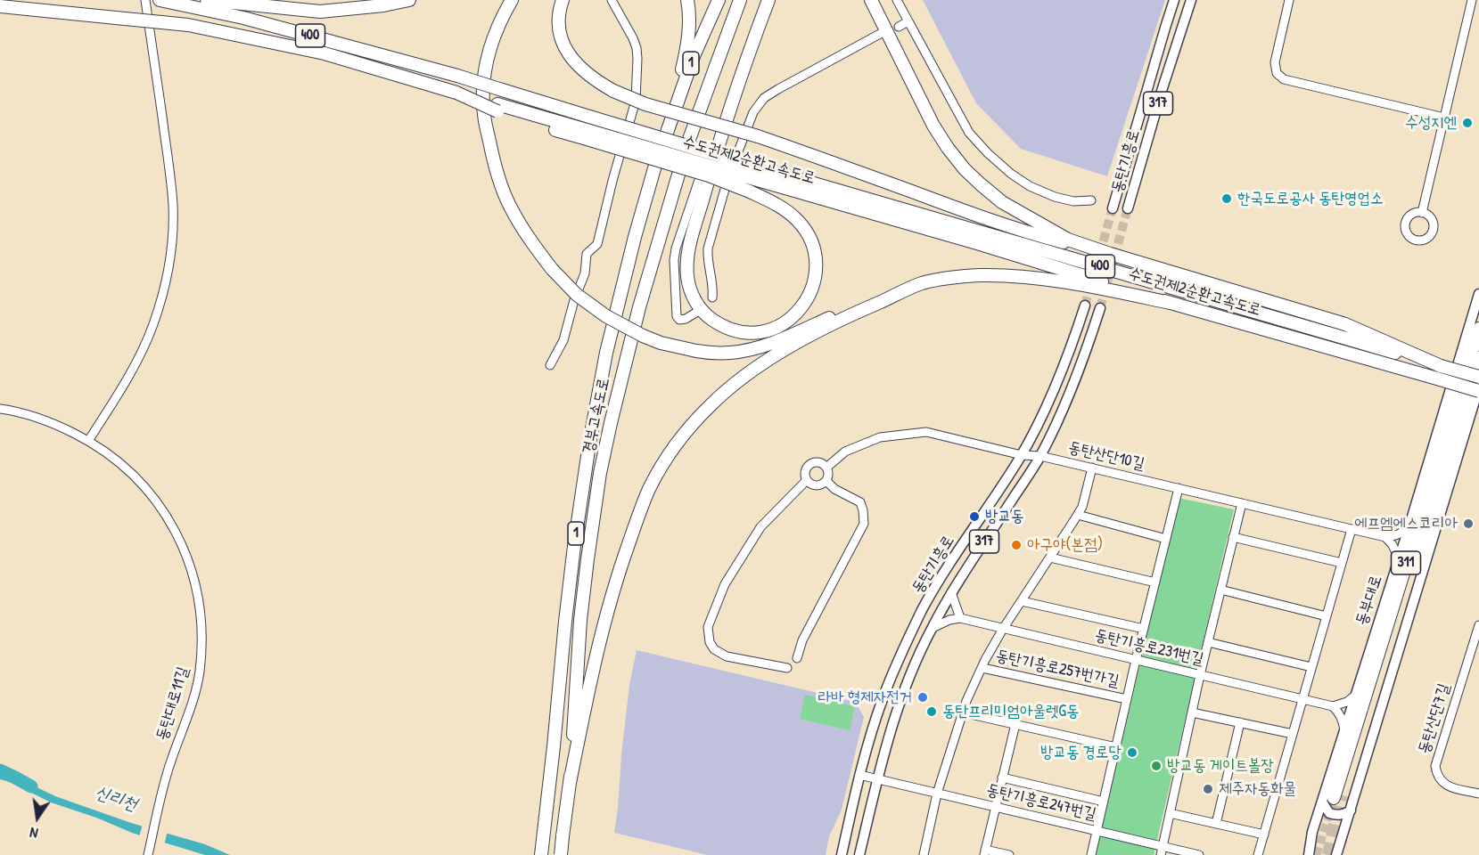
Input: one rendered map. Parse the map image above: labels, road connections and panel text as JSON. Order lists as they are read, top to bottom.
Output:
{
  "streets": {
    "highway": [
      "400",
      "1",
      "수도권제2순환고속도로",
      "경부고속도로",
      "311",
      "동부대로"
    ],
    "main road": ["317", "동탄기흥로"],
    "street": [
      "동탄산단10길",
      "동탄기흥로231번길",
      "동탄기흥로257번가길",
      "동탄대로11길",
      "동탄산단7길",
      "동탄기흥로247번길"
    ]
  },
  "crossings": [
    ["400", "수도권제2순환고속도로"],
    ["동탄기흥로", "동탄산단10길"],
    ["동탄기흥로", "동탄기흥로247번길"],
    ["동탄산단10길", "동탄기흥로257번가길"],
    ["동탄기흥로231번길", "동탄기흥로257번가길"],
    ["동탄기흥로257번가길", "동탄기흥로247번길"]
  ],
  "water": ["신리천"],
  "places": [
    "수성지엔",
    "한국도로공사 동탄영업소",
    "방교동",
    "에프엠에스코리아",
    "아구야(본점)",
    "라바 형제자전거",
    "동탄프리미엄아울렛G동",
    "방교동 경로당",
    "방교동 게이트볼장",
    "제주자동화물"
  ],
  "north": "bottom"
}
